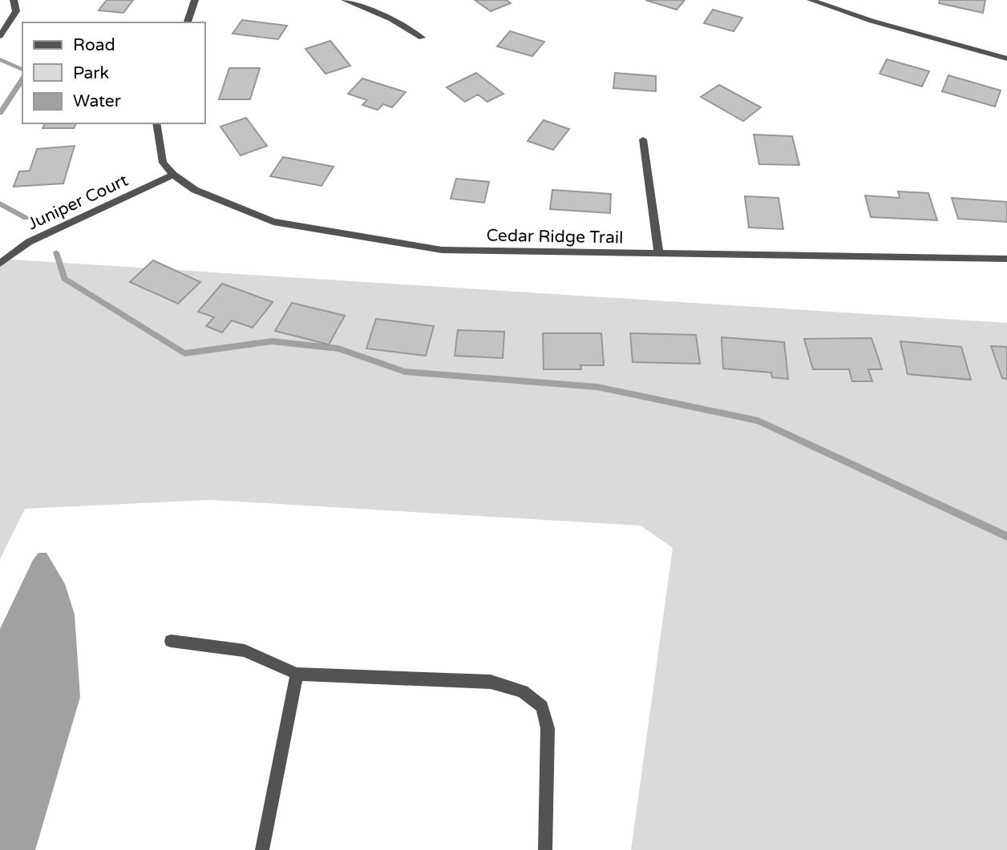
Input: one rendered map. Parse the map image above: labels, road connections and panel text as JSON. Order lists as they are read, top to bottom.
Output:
{
  "streets": {
    "street": ["Juniper Court", "Cedar Ridge Trail"]
  },
  "crossings": [
    ["Juniper Court", "Cedar Ridge Trail"]
  ],
  "legend": ["Road", "Park", "Water"]
}
